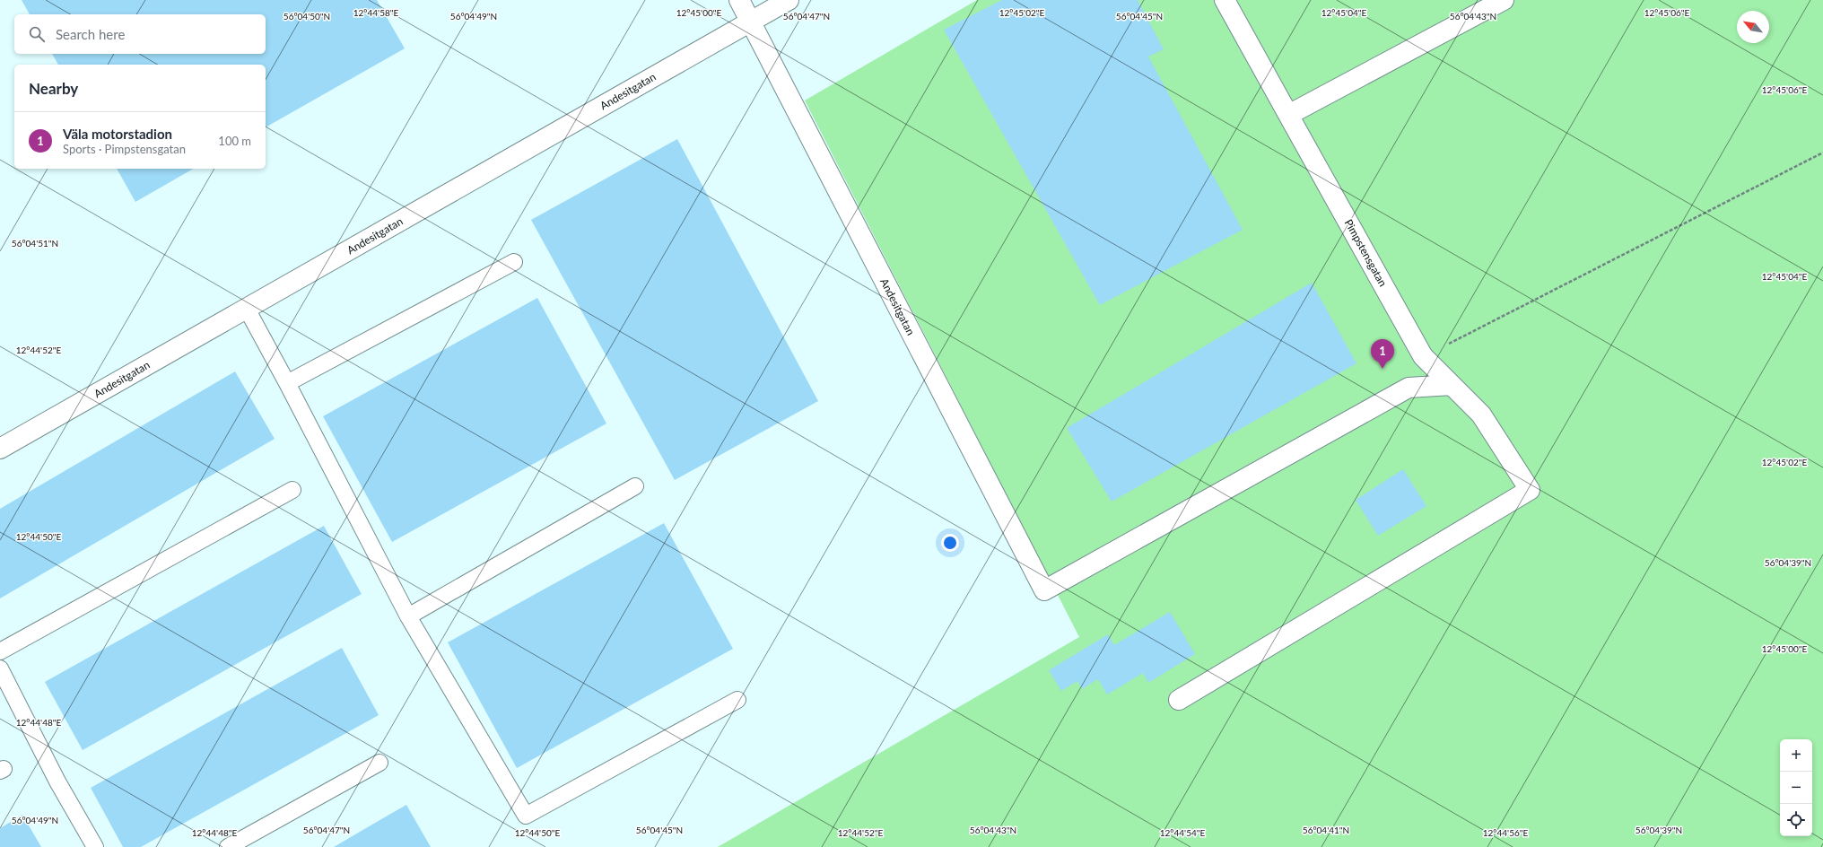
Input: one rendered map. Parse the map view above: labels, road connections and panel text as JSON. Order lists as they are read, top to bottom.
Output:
{
  "streets": {
    "street": ["Andesitgatan", "Pimpstensgatan"]
  },
  "crossings": [
    ["Andesitgatan", "Pimpstensgatan"]
  ],
  "north": "top left",
  "page": {
    "search": "Search here",
    "heading": "Nearby",
    "list": [
      {
        "mark": "1",
        "name": "Väla motorstadion",
        "note": "Sports · Pimpstensgatan",
        "value": "100 m"
      }
    ],
    "pins": "1",
    "map_buttons": ["+", "−"]
  },
  "coordinates": [
    "12°44'58\"E",
    "12°45'00\"E",
    "12°45'02\"E",
    "12°45'06\"E",
    "12°45'04\"E",
    "56°04'50\"N",
    "56°04'49\"N",
    "56°04'47\"N",
    "56°04'45\"N",
    "56°04'43\"N",
    "56°04'51\"N",
    "12°44'52\"E",
    "12°44'50\"E",
    "56°04'39\"N",
    "12°44'48\"E",
    "56°04'41\"N",
    "12°44'54\"E",
    "12°44'56\"E"
  ]
}
